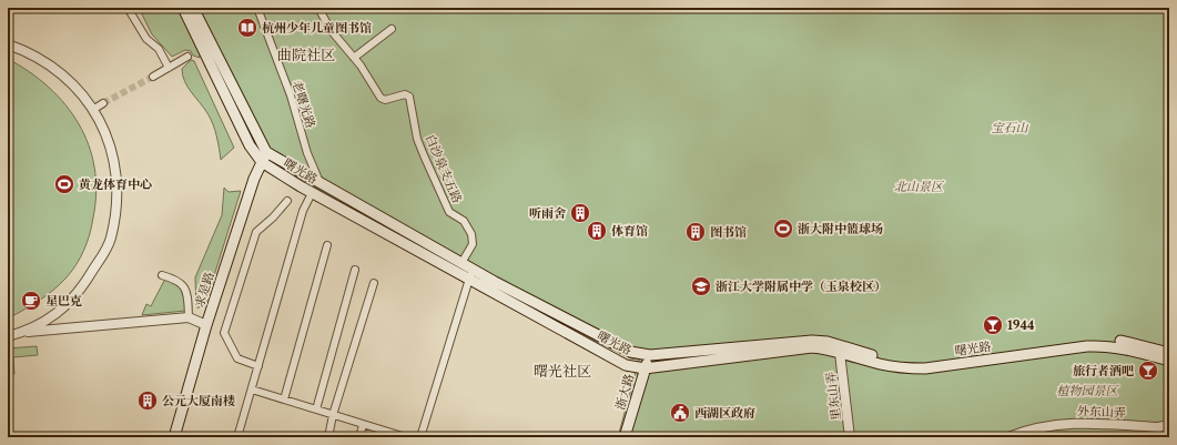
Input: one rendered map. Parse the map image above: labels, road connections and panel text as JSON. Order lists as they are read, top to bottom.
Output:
{
  "streets": {
    "main road": ["曙光路", "求是路", "浙大路"],
    "street": [
      "老曙光路",
      "白沙泉支五路",
      "里东山弄",
      "外东山弄"
    ]
  },
  "crossings": [
    ["老曙光路", "曙光路"],
    ["白沙泉支五路", "曙光路"],
    ["曙光路", "求是路"],
    ["曙光路", "浙大路"],
    ["曙光路", "里东山弄"]
  ],
  "districts": ["曲院社区", "曙光社区"],
  "parks": ["宝石山", "北山景区", "植物园景区"],
  "places": {
    "library": ["杭州少年儿童图书馆"],
    "sports": ["黄龙体育中心", "浙大附中篮球场"],
    "building": [
      "听雨舍",
      "体育馆",
      "图书馆",
      "公元大厦南楼"
    ],
    "school or university": ["浙江大学附属中学（玉泉校区）"],
    "cafe": ["星巴克"],
    "bar": ["1944", "旅行者酒吧"],
    "public building": ["西湖区政府"]
  }
}
